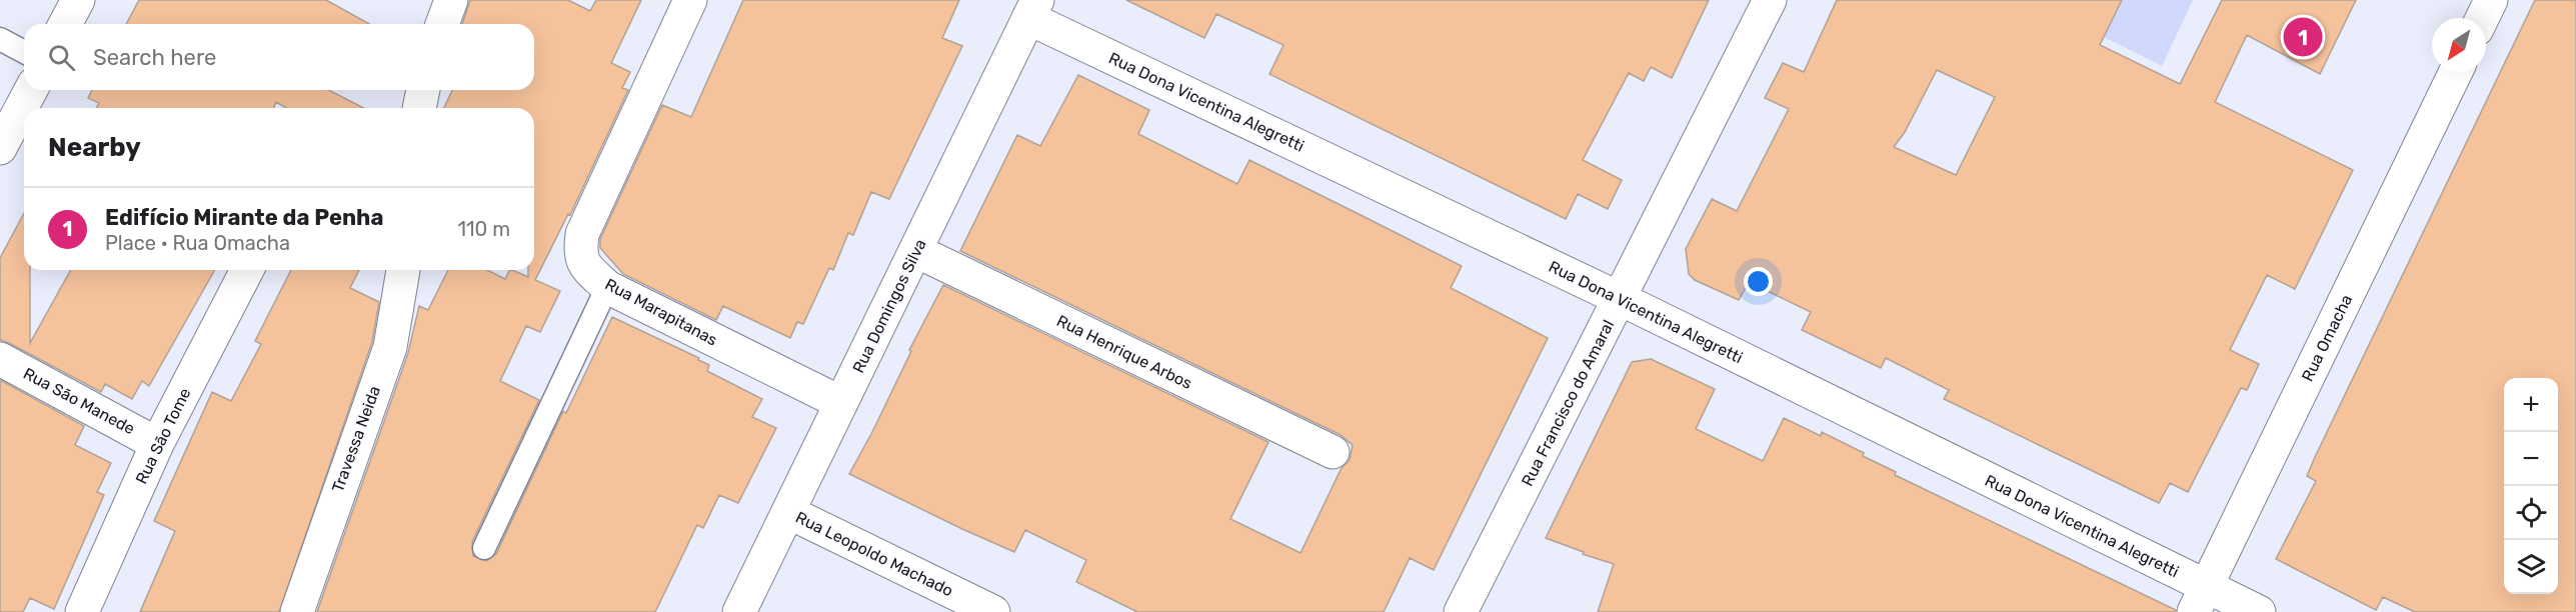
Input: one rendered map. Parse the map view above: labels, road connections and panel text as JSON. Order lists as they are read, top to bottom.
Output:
{
  "streets": {
    "street": [
      "Rua Dona Vicentina Alegretti",
      "Rua Domingos Silva",
      "Rua Marapitanas",
      "Rua Omacha",
      "Rua Henrique Arbos",
      "Rua São Manede",
      "Rua Francisco do Amaral",
      "Rua São Tome",
      "Travessa Neida",
      "Rua Leopoldo Machado"
    ]
  },
  "crossings": [
    ["Rua Dona Vicentina Alegretti", "Rua Domingos Silva"],
    ["Rua Dona Vicentina Alegretti", "Rua Omacha"],
    ["Rua Dona Vicentina Alegretti", "Rua Francisco do Amaral"],
    ["Rua Domingos Silva", "Rua Marapitanas"],
    ["Rua Domingos Silva", "Rua Henrique Arbos"],
    ["Rua Domingos Silva", "Rua Leopoldo Machado"],
    ["Rua São Manede", "Rua São Tome"]
  ],
  "north": "bottom left",
  "page": {
    "pins": "1",
    "search": "Search here",
    "heading": "Nearby",
    "list": [
      {
        "mark": "1",
        "name": "Edifício Mirante da Penha",
        "note": "Place · Rua Omacha",
        "value": "110 m"
      }
    ],
    "map_buttons": ["+", "−"]
  }
}
